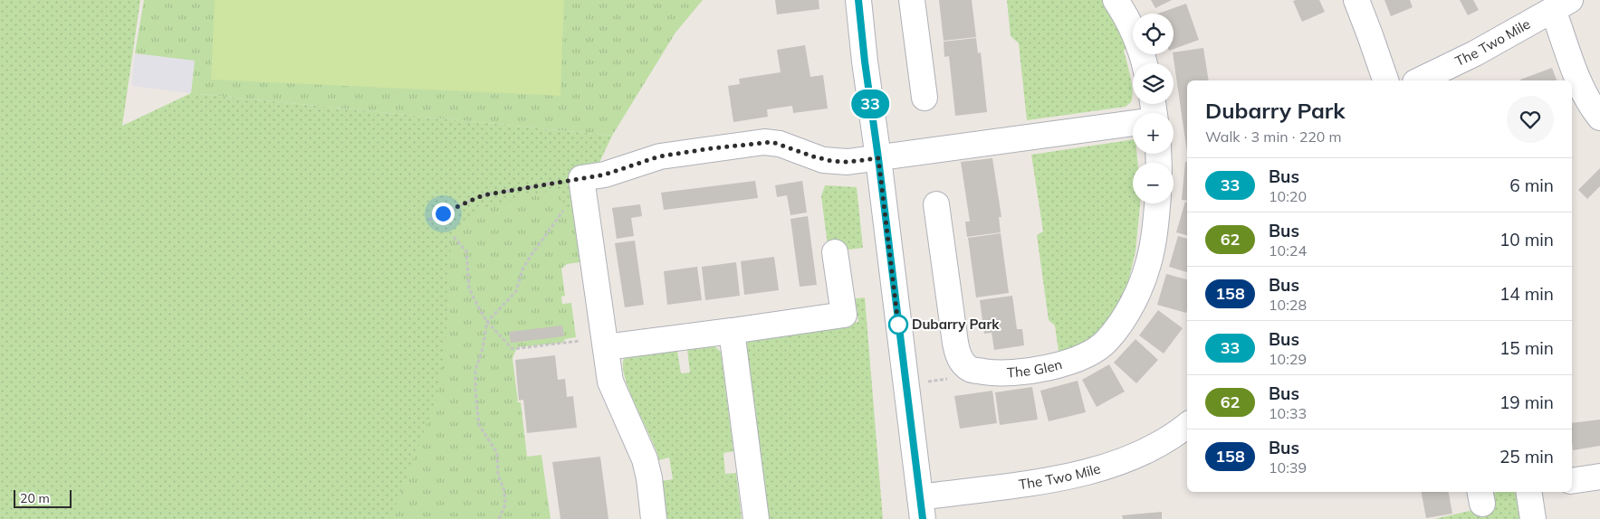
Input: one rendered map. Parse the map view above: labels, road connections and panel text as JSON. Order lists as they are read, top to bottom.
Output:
{
  "streets": {
    "street": ["The Two Mile", "The Glen"]
  },
  "places": ["Dubarry Park"],
  "lines": ["bus line 33"],
  "scale_bar": "20 m",
  "page": {
    "on_map": "33",
    "map_buttons": ["+", "−"],
    "heading": ["Dubarry Park", "Walk · 3 min · 220 m"],
    "list": [
      {
        "mark": "33",
        "name": "Bus",
        "note": "10:20",
        "value": "6 min"
      },
      {
        "mark": "62",
        "name": "Bus",
        "note": "10:24",
        "value": "10 min"
      },
      {
        "mark": "158",
        "name": "Bus",
        "note": "10:28",
        "value": "14 min"
      },
      {
        "mark": "33",
        "name": "Bus",
        "note": "10:29",
        "value": "15 min"
      },
      {
        "mark": "62",
        "name": "Bus",
        "note": "10:33",
        "value": "19 min"
      },
      {
        "mark": "158",
        "name": "Bus",
        "note": "10:39",
        "value": "25 min"
      }
    ],
    "scale": "20 m"
  }
}
